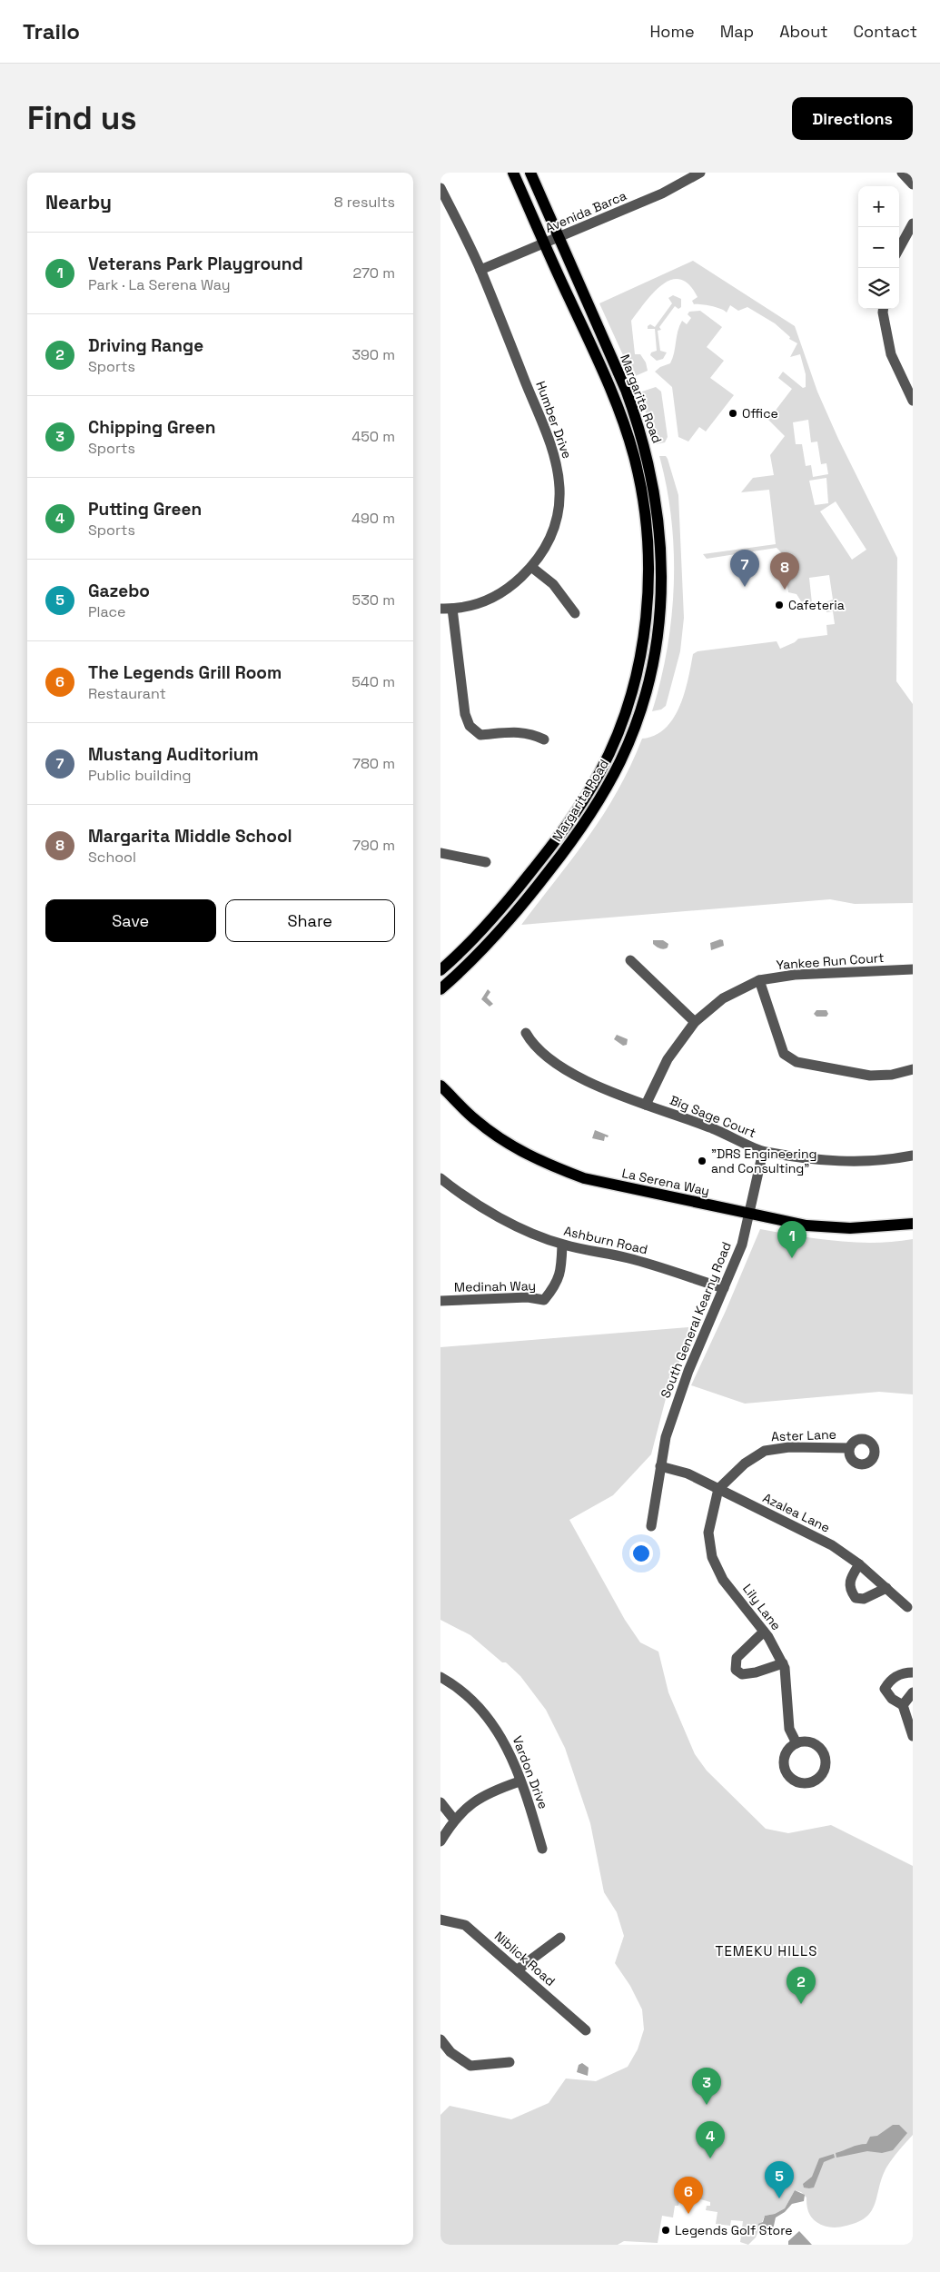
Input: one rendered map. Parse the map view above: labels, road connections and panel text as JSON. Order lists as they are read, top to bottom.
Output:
{
  "streets": {
    "main road": ["Margarita Road", "La Serena Way"],
    "street": [
      "Avenida Barca",
      "Humber Drive",
      "Yankee Run Court",
      "Big Sage Court",
      "Ashburn Road",
      "Medinah Way",
      "South General Kearny Road",
      "Aster Lane",
      "Azalea Lane",
      "Lily Lane",
      "Vardon Drive",
      "Niblick Road"
    ]
  },
  "crossings": [
    ["Avenida Barca", "Margarita Road"],
    ["Avenida Barca", "Humber Drive"],
    ["Yankee Run Court", "Big Sage Court"],
    ["Big Sage Court", "South General Kearny Road"],
    ["La Serena Way", "South General Kearny Road"],
    ["Ashburn Road", "Medinah Way"],
    ["Ashburn Road", "South General Kearny Road"],
    ["South General Kearny Road", "Azalea Lane"],
    ["Aster Lane", "Azalea Lane"],
    ["Aster Lane", "Lily Lane"],
    ["Azalea Lane", "Lily Lane"]
  ],
  "districts": ["TEMEKU HILLS"],
  "places": [
    "Office",
    "Cafeteria",
    "\"DRS Engineering and Consulting\"",
    "Legends Golf Store"
  ],
  "page": {
    "header": "Trailo",
    "nav": [
      "Home",
      "Map",
      "About",
      "Contact"
    ],
    "buttons": [
      "Directions",
      ["Save", "Share"]
    ],
    "title": "Find us",
    "heading": ["Nearby", "8 results"],
    "map_buttons": ["+", "−"],
    "list": [
      {
        "mark": "1",
        "name": "Veterans Park Playground",
        "note": "Park · La Serena Way",
        "value": "270 m"
      },
      {
        "mark": "2",
        "name": "Driving Range",
        "note": "Sports",
        "value": "390 m"
      },
      {
        "mark": "3",
        "name": "Chipping Green",
        "note": "Sports",
        "value": "450 m"
      },
      {
        "mark": "4",
        "name": "Putting Green",
        "note": "Sports",
        "value": "490 m"
      },
      {
        "mark": "5",
        "name": "Gazebo",
        "note": "Place",
        "value": "530 m"
      },
      {
        "mark": "6",
        "name": "The Legends Grill Room",
        "note": "Restaurant",
        "value": "540 m"
      },
      {
        "mark": "7",
        "name": "Mustang Auditorium",
        "note": "Public building",
        "value": "780 m"
      },
      {
        "mark": "8",
        "name": "Margarita Middle School",
        "note": "School",
        "value": "790 m"
      }
    ],
    "pins": [
      "7",
      "8",
      "1",
      "2",
      "3",
      "4",
      "5",
      "6"
    ]
  }
}
